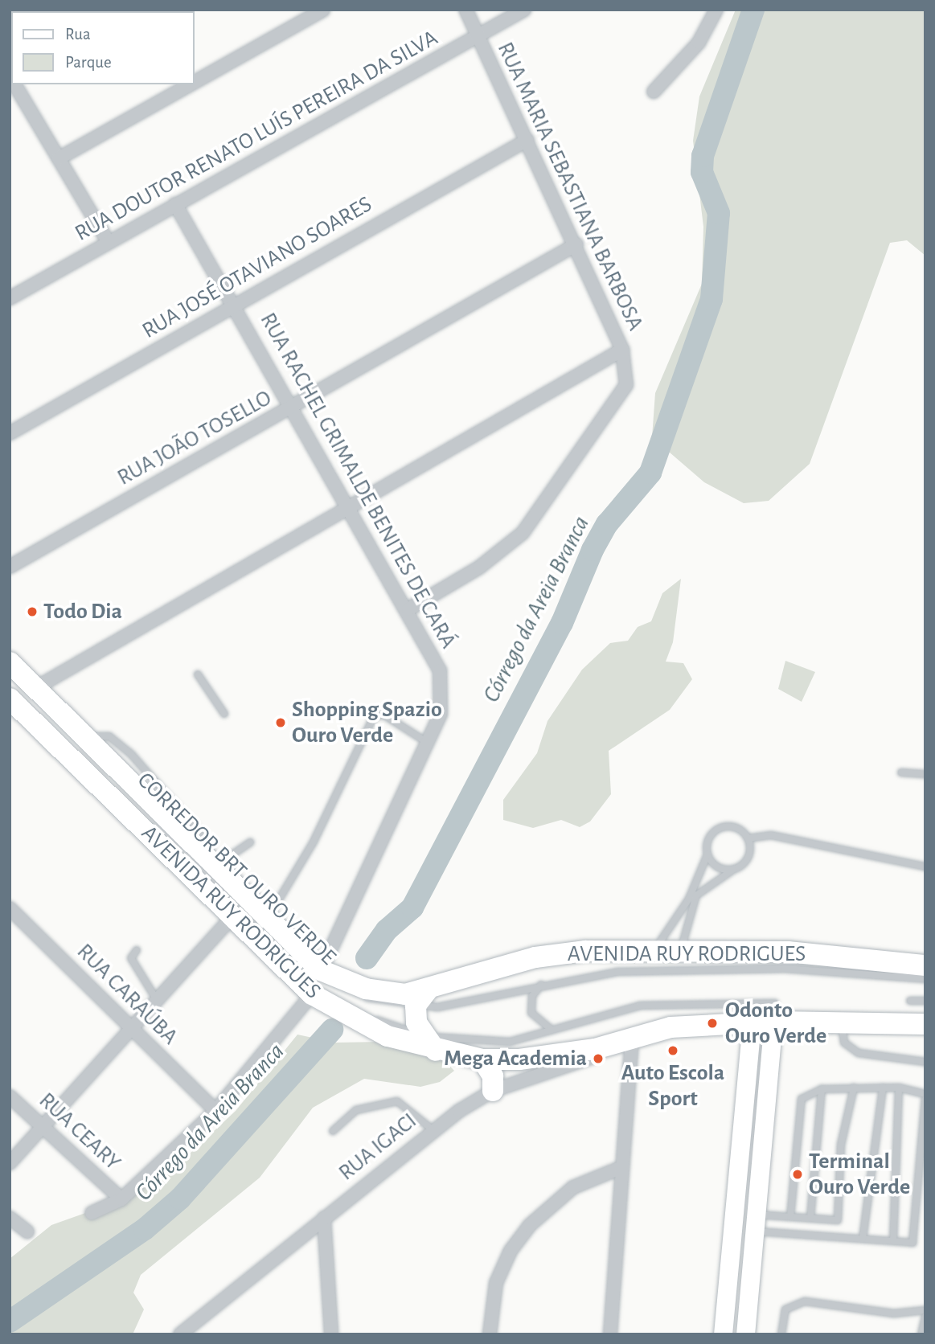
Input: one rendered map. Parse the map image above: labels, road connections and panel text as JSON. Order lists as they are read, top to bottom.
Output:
{
  "streets": {
    "main road": ["AVENIDA RUY RODRIGUES"],
    "street": [
      "RUA DOUTOR RENATO LUÍS PEREIRA DA SILVA",
      "RUA MARIA SEBASTIANA BARBOSA",
      "RUA JOSÉ OTAVIANO SOARES",
      "RUA JOÃO TOSELLO",
      "RUA RACHEL GRIMALDE BENITES DE CARÁ",
      "RUA CARAÚBA",
      "RUA CEARY",
      "RUA IGACI"
    ],
    "lane": ["CORREDOR BRT OURO VERDE"]
  },
  "crossings": [
    ["RUA DOUTOR RENATO LUÍS PEREIRA DA SILVA", "RUA MARIA SEBASTIANA BARBOSA"],
    ["RUA DOUTOR RENATO LUÍS PEREIRA DA SILVA", "RUA RACHEL GRIMALDE BENITES DE CARÁ"],
    ["RUA MARIA SEBASTIANA BARBOSA", "RUA JOSÉ OTAVIANO SOARES"],
    ["RUA MARIA SEBASTIANA BARBOSA", "RUA JOÃO TOSELLO"],
    ["RUA MARIA SEBASTIANA BARBOSA", "RUA RACHEL GRIMALDE BENITES DE CARÁ"],
    ["RUA JOSÉ OTAVIANO SOARES", "RUA RACHEL GRIMALDE BENITES DE CARÁ"],
    ["RUA JOÃO TOSELLO", "RUA RACHEL GRIMALDE BENITES DE CARÁ"],
    ["RUA RACHEL GRIMALDE BENITES DE CARÁ", "CORREDOR BRT OURO VERDE"],
    ["RUA RACHEL GRIMALDE BENITES DE CARÁ", "AVENIDA RUY RODRIGUES"],
    ["RUA RACHEL GRIMALDE BENITES DE CARÁ", "RUA CARAÚBA"],
    ["RUA RACHEL GRIMALDE BENITES DE CARÁ", "RUA CEARY"],
    ["CORREDOR BRT OURO VERDE", "AVENIDA RUY RODRIGUES"],
    ["AVENIDA RUY RODRIGUES", "RUA IGACI"]
  ],
  "water": ["Córrego da Areia Branca"],
  "places": [
    "Todo Dia",
    "Shopping Spazio Ouro Verde",
    "Odonto Ouro Verde",
    "Auto Escola Sport",
    "Mega Academia",
    "Terminal Ouro Verde"
  ],
  "legend": ["Rua", "Parque"]
}
